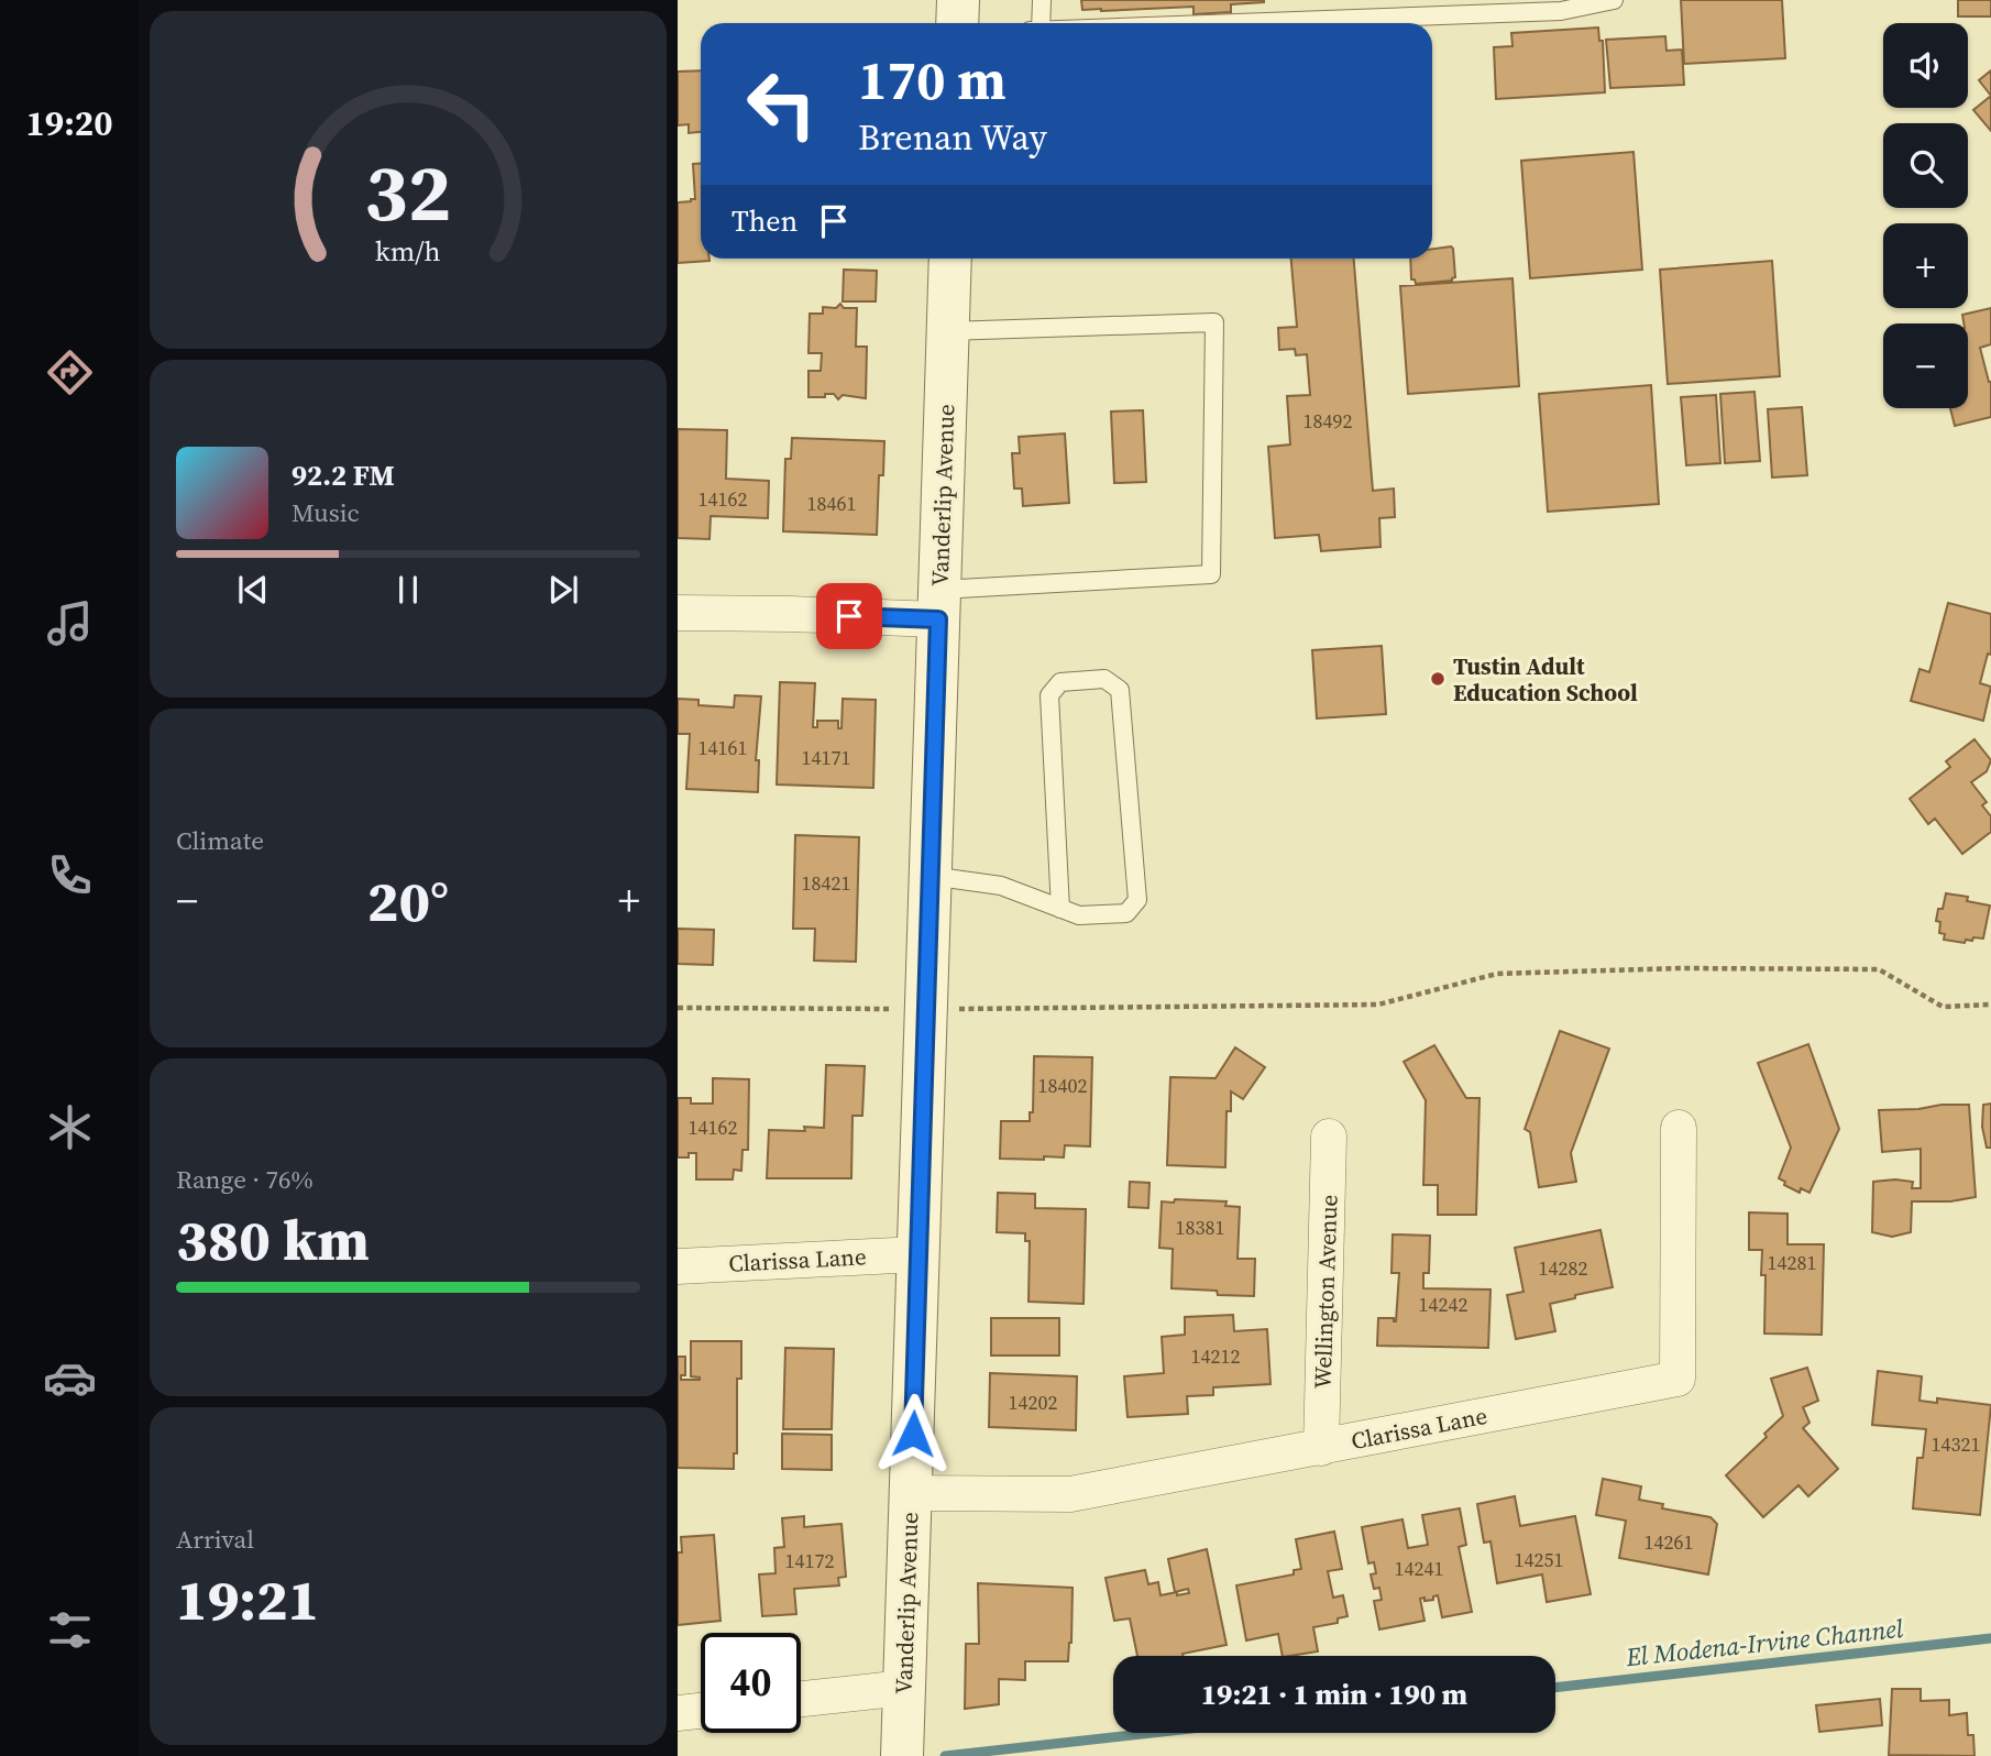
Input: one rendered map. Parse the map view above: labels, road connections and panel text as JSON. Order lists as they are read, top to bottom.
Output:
{
  "streets": {
    "street": ["Vanderlip Avenue", "Clarissa Lane", "Wellington Avenue"]
  },
  "crossings": [
    ["Vanderlip Avenue", "Clarissa Lane"],
    ["Clarissa Lane", "Wellington Avenue"]
  ],
  "water": ["El Modena-Irvine Channel"],
  "places": ["Tustin Adult Education School"],
  "house_numbers": [
    "18492",
    "14162",
    "18461",
    "14161",
    "14171",
    "18421",
    "18402",
    "14162",
    "18381",
    "14281",
    "14282",
    "14242",
    "14212",
    "14202",
    "14321",
    "14261",
    "14251",
    "14172",
    "14241"
  ],
  "page": {
    "tabs": "19:20",
    "map_buttons": ["+", "−"],
    "turn": ["170 m", "Brenan Way"],
    "then": "Then",
    "song": ["92.2 FM", "Music"],
    "tile": [
      "Climate",
      ["Range · 76%", "380 km"],
      ["Arrival", "19:21"]
    ],
    "heat": ["−", "20°", "+"],
    "limit": "40",
    "trip": "19:21 · 1 min · 190 m",
    "gauge": ["32", "km/h"]
  }
}
